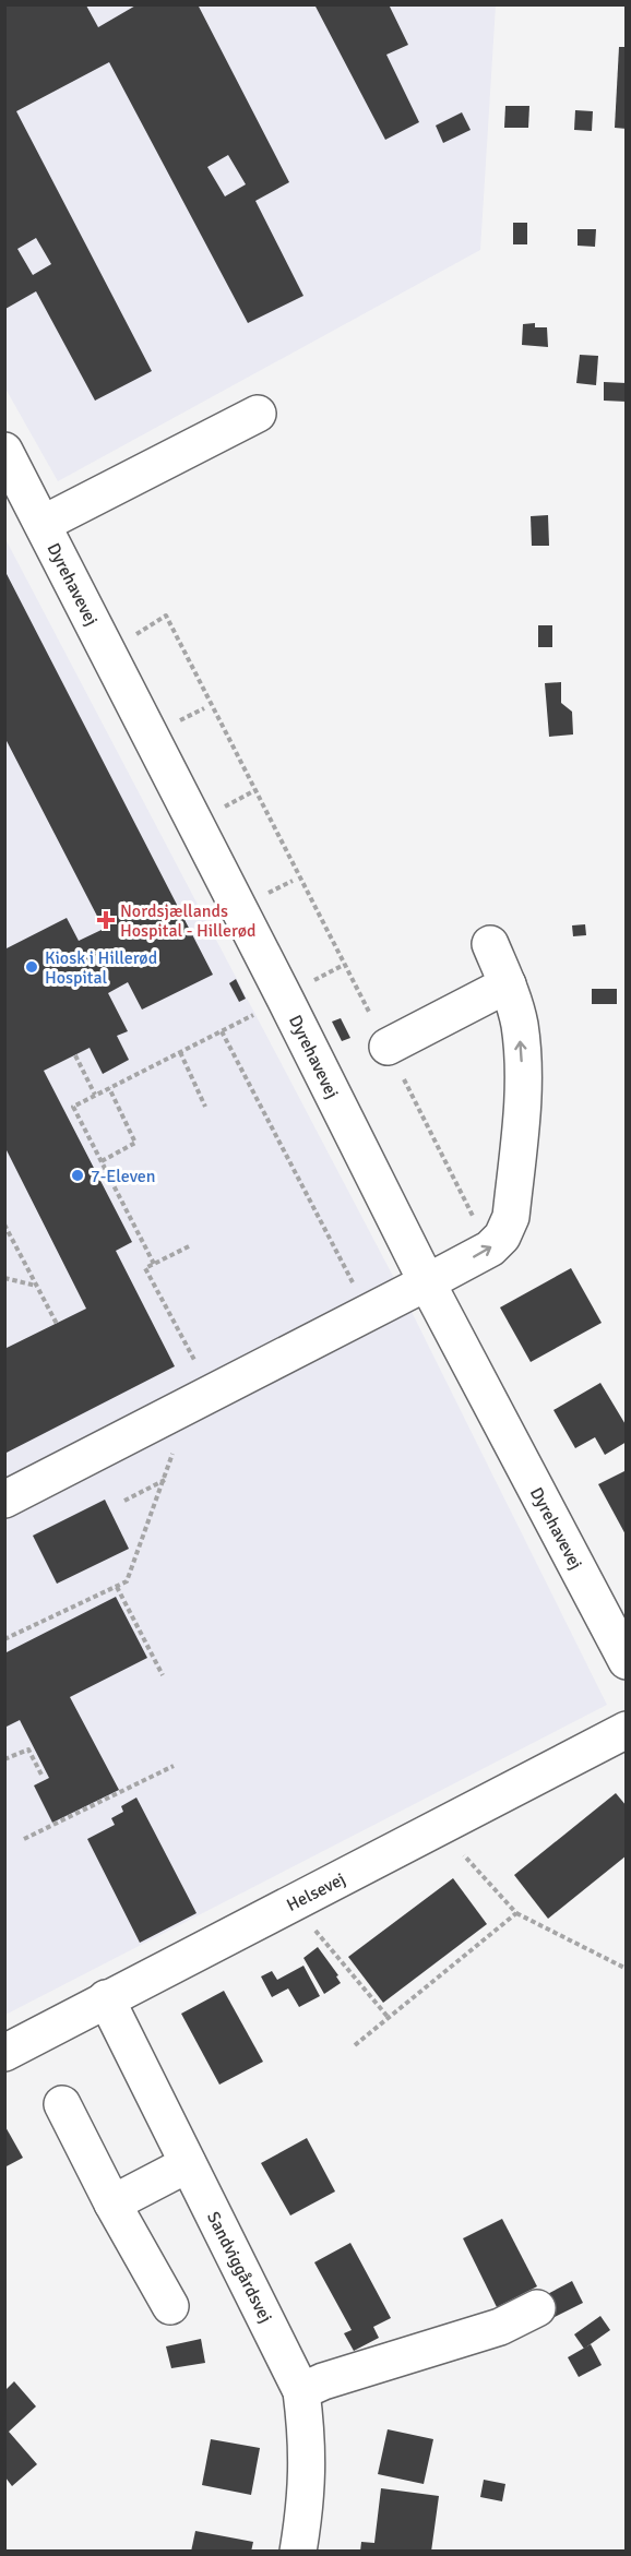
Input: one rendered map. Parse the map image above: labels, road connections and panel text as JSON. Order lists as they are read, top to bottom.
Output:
{
  "streets": {
    "street": ["Dyrehavevej", "Helsevej", "Sandviggårdsvej"]
  },
  "crossings": [
    ["Helsevej", "Sandviggårdsvej"]
  ],
  "places": {
    "health": ["Nordsjællands Hospital - Hillerød"],
    "other": ["Kiosk i Hillerød Hospital", "7-Eleven"]
  }
}
